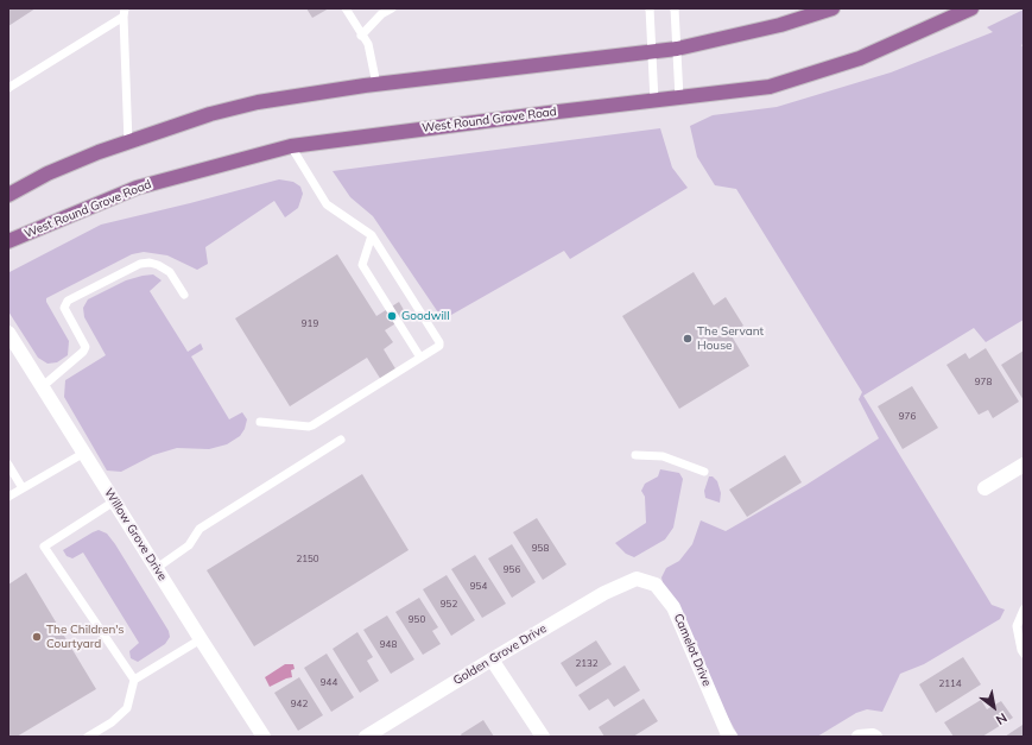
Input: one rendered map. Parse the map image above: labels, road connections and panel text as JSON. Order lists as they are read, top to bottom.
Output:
{
  "streets": {
    "main road": ["West Round Grove Road"],
    "street": ["Willow Grove Drive", "Camelot Drive", "Golden Grove Drive"]
  },
  "crossings": [
    ["Camelot Drive", "Golden Grove Drive"]
  ],
  "places": ["Goodwill", "The Servant House", "The Children's Courtyard"],
  "house_numbers": [
    "919",
    "978",
    "976",
    "958",
    "2150",
    "956",
    "954",
    "952",
    "950",
    "948",
    "2132",
    "944",
    "2114",
    "942"
  ],
  "north": "bottom right"
}
